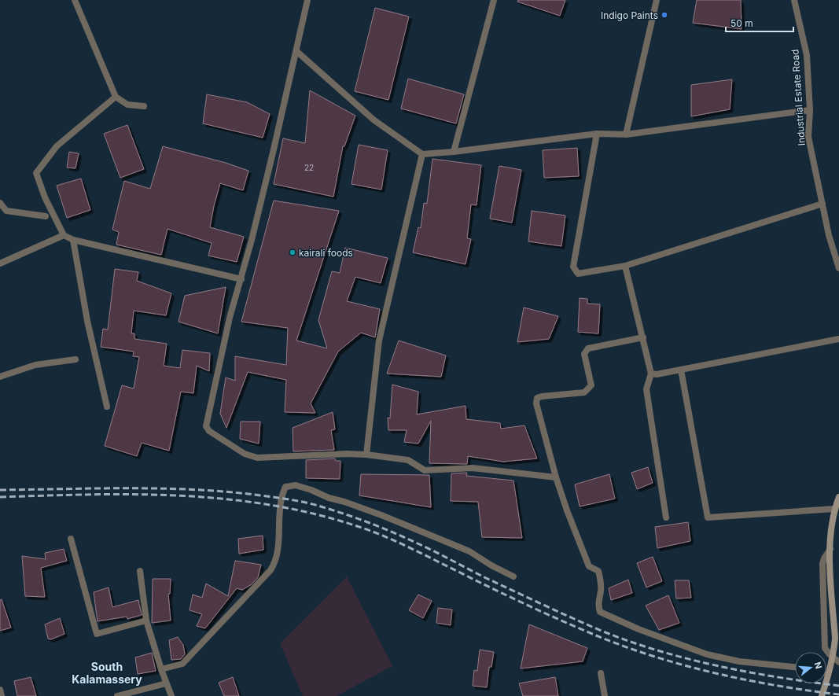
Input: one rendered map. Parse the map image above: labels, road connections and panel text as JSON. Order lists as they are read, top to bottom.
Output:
{
  "streets": {
    "street": ["Industrial Estate Road"]
  },
  "districts": ["South Kalamassery"],
  "places": ["Indigo Paints", "kairali foods"],
  "house_numbers": ["22"],
  "scale_bar": "50 m",
  "north": "right"
}
